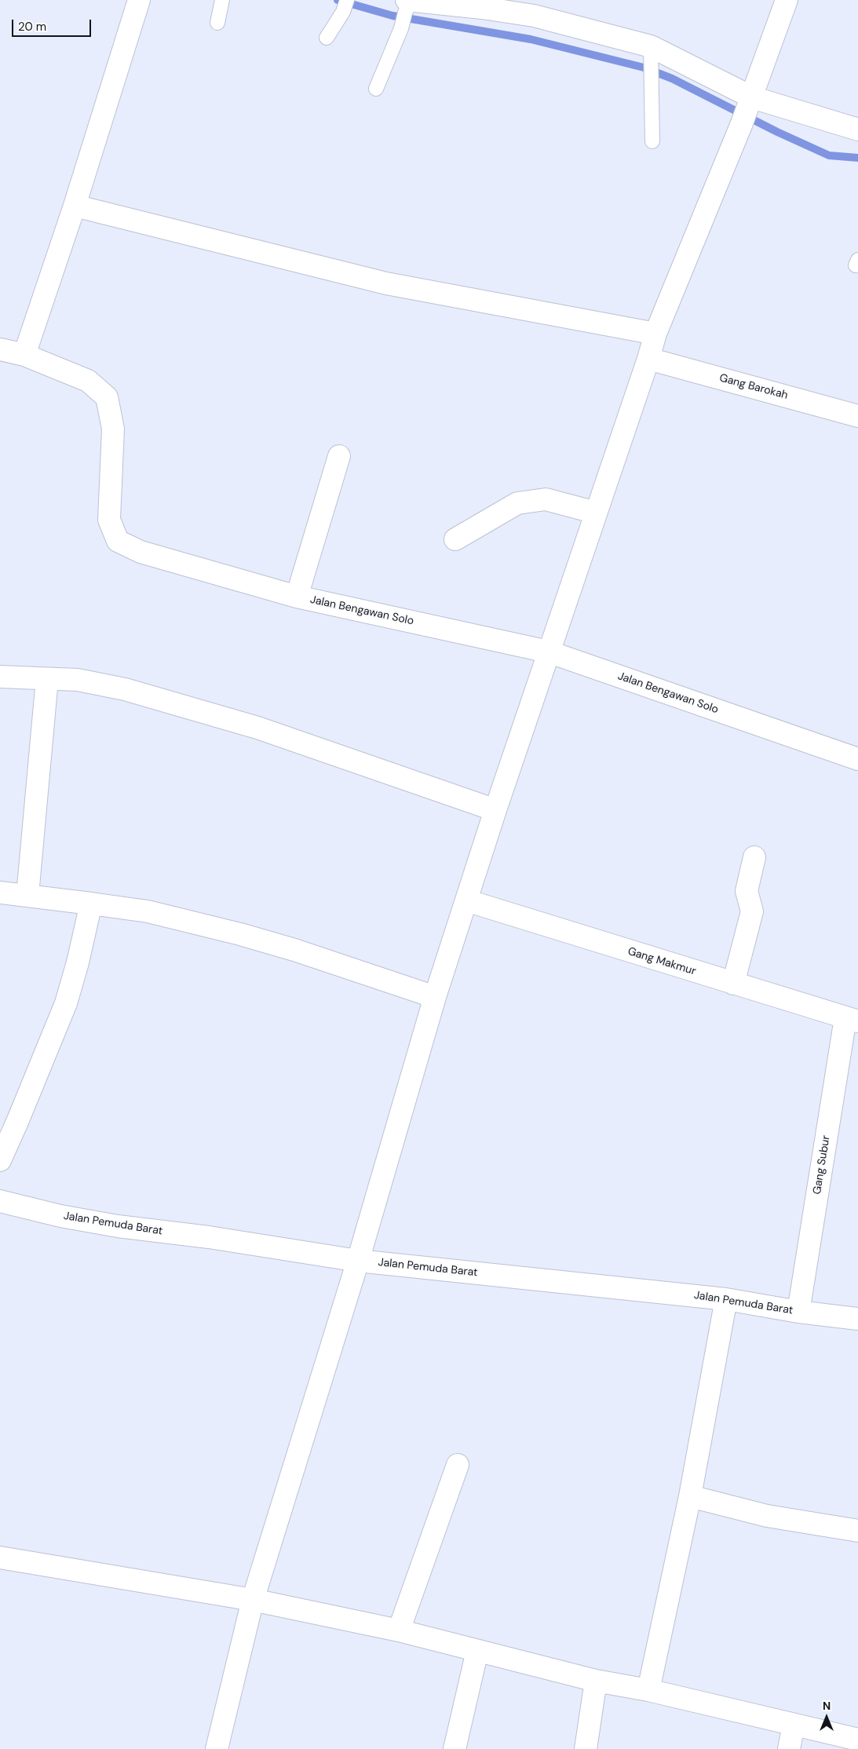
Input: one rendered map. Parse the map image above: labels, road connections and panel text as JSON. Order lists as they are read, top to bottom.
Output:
{
  "streets": {
    "street": [
      "Gang Barokah",
      "Jalan Bengawan Solo",
      "Gang Makmur",
      "Gang Subur",
      "Jalan Pemuda Barat"
    ]
  },
  "crossings": [
    ["Gang Makmur", "Gang Subur"],
    ["Gang Subur", "Jalan Pemuda Barat"]
  ],
  "scale_bar": "20 m",
  "north": "top"
}
